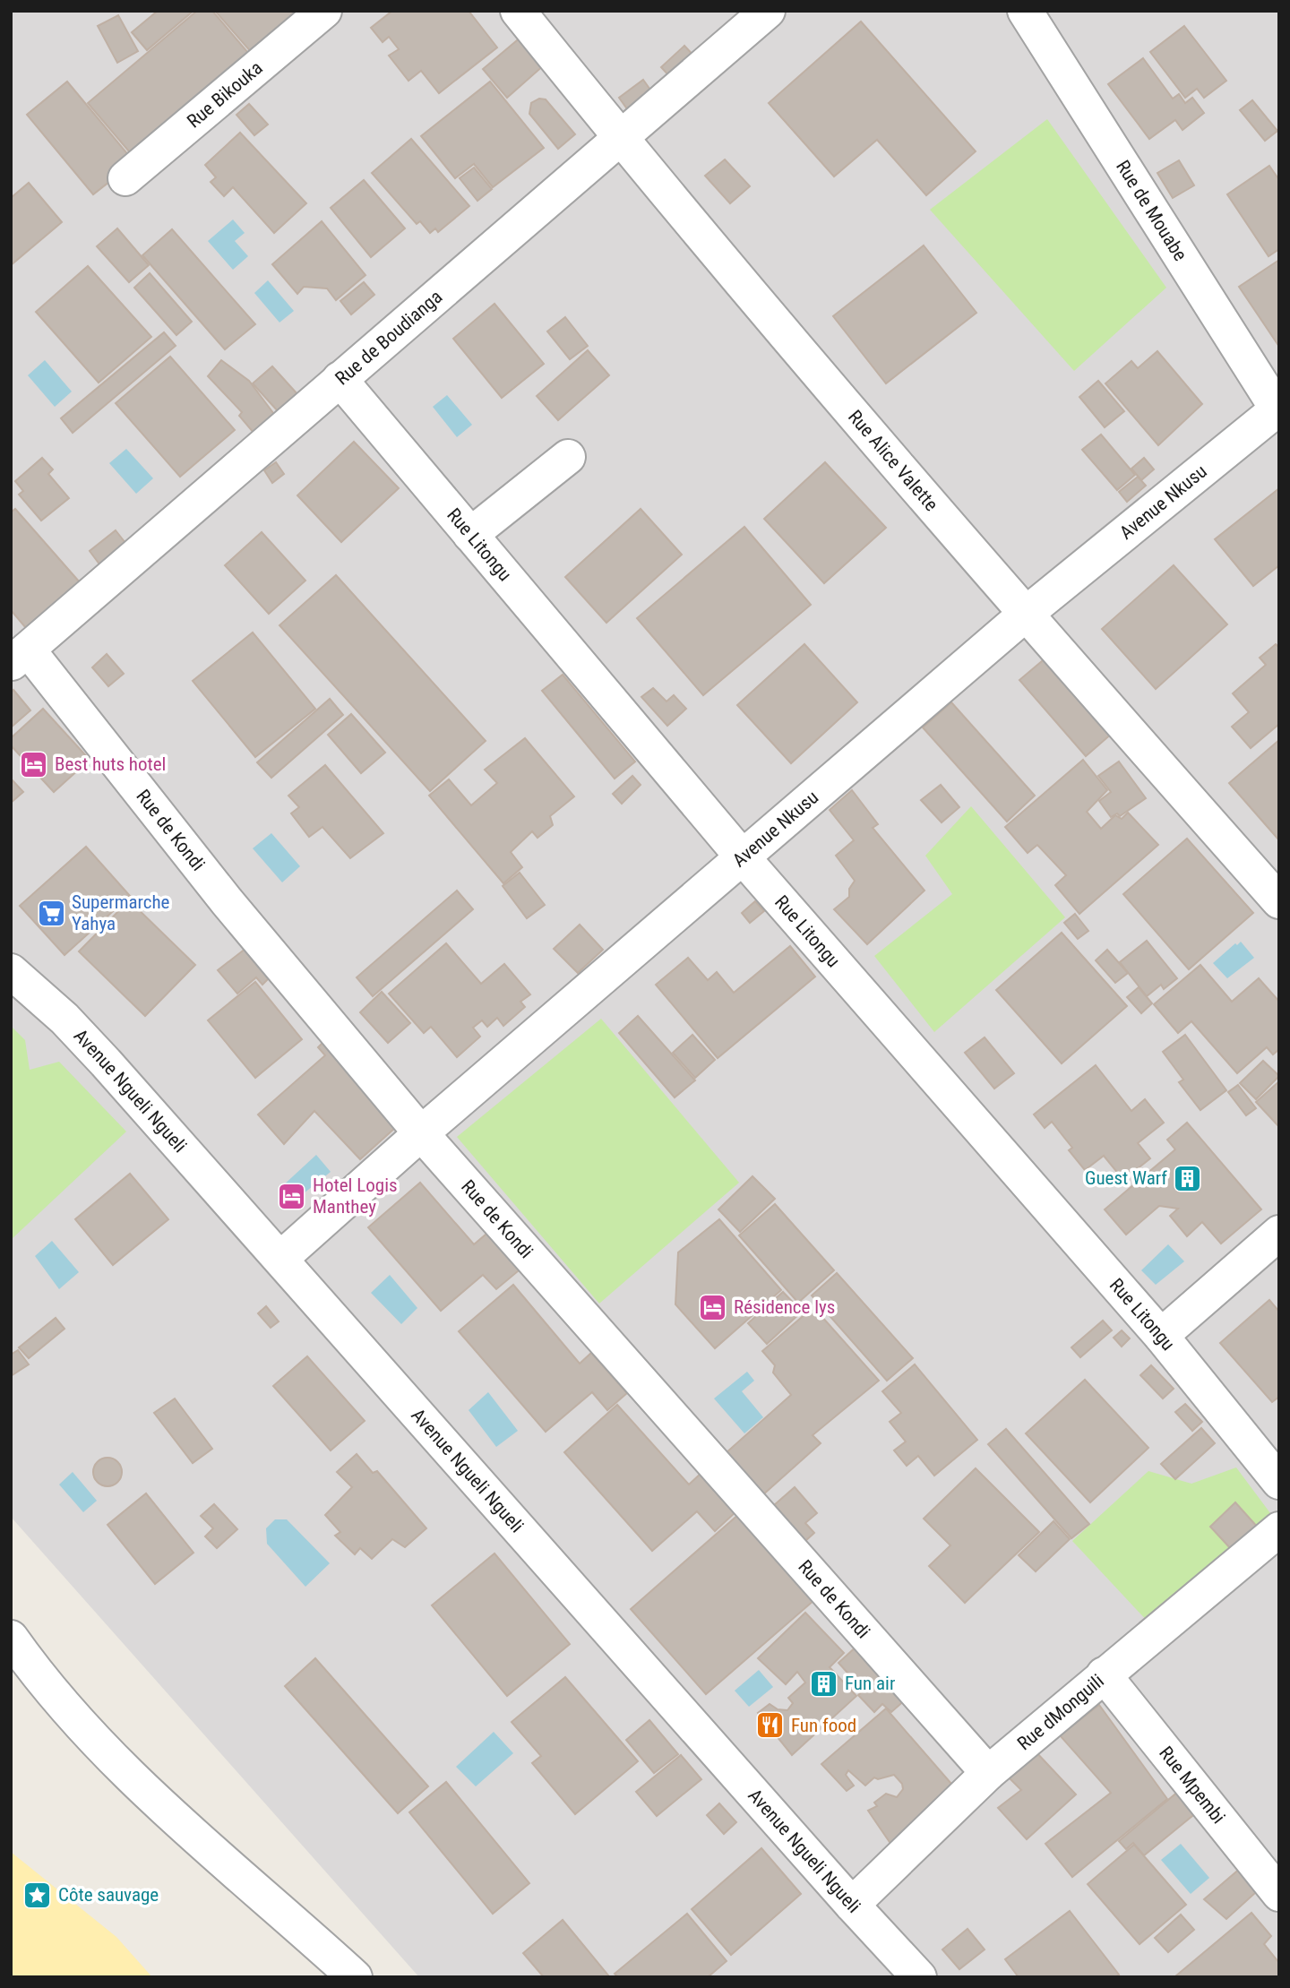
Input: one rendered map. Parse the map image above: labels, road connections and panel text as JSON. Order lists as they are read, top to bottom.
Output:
{
  "streets": {
    "street": [
      "Rue Bikouka",
      "Rue de Mouabe",
      "Rue de Boudianga",
      "Rue Alice Valette",
      "Avenue Nkusu",
      "Rue Litongu",
      "Rue de Kondi",
      "Avenue Ngueli Ngueli",
      "Rue dMonguili",
      "Rue Mpembi"
    ]
  },
  "crossings": [
    ["Rue de Mouabe", "Avenue Nkusu"],
    ["Rue de Boudianga", "Rue Alice Valette"],
    ["Rue de Boudianga", "Rue Litongu"],
    ["Rue de Boudianga", "Rue de Kondi"],
    ["Rue Alice Valette", "Avenue Nkusu"],
    ["Avenue Nkusu", "Rue Litongu"],
    ["Avenue Nkusu", "Rue de Kondi"],
    ["Avenue Nkusu", "Avenue Ngueli Ngueli"],
    ["Rue de Kondi", "Rue dMonguili"],
    ["Avenue Ngueli Ngueli", "Rue dMonguili"],
    ["Rue dMonguili", "Rue Mpembi"]
  ],
  "places": {
    "hotel": ["Best huts hotel", "Hotel Logis Manthey", "Résidence lys"],
    "supermarket": ["Supermarche Yahya"],
    "building": ["Guest Warf", "Fun air"],
    "restaurant": ["Fun food"],
    "place": ["Côte sauvage"]
  }
}
